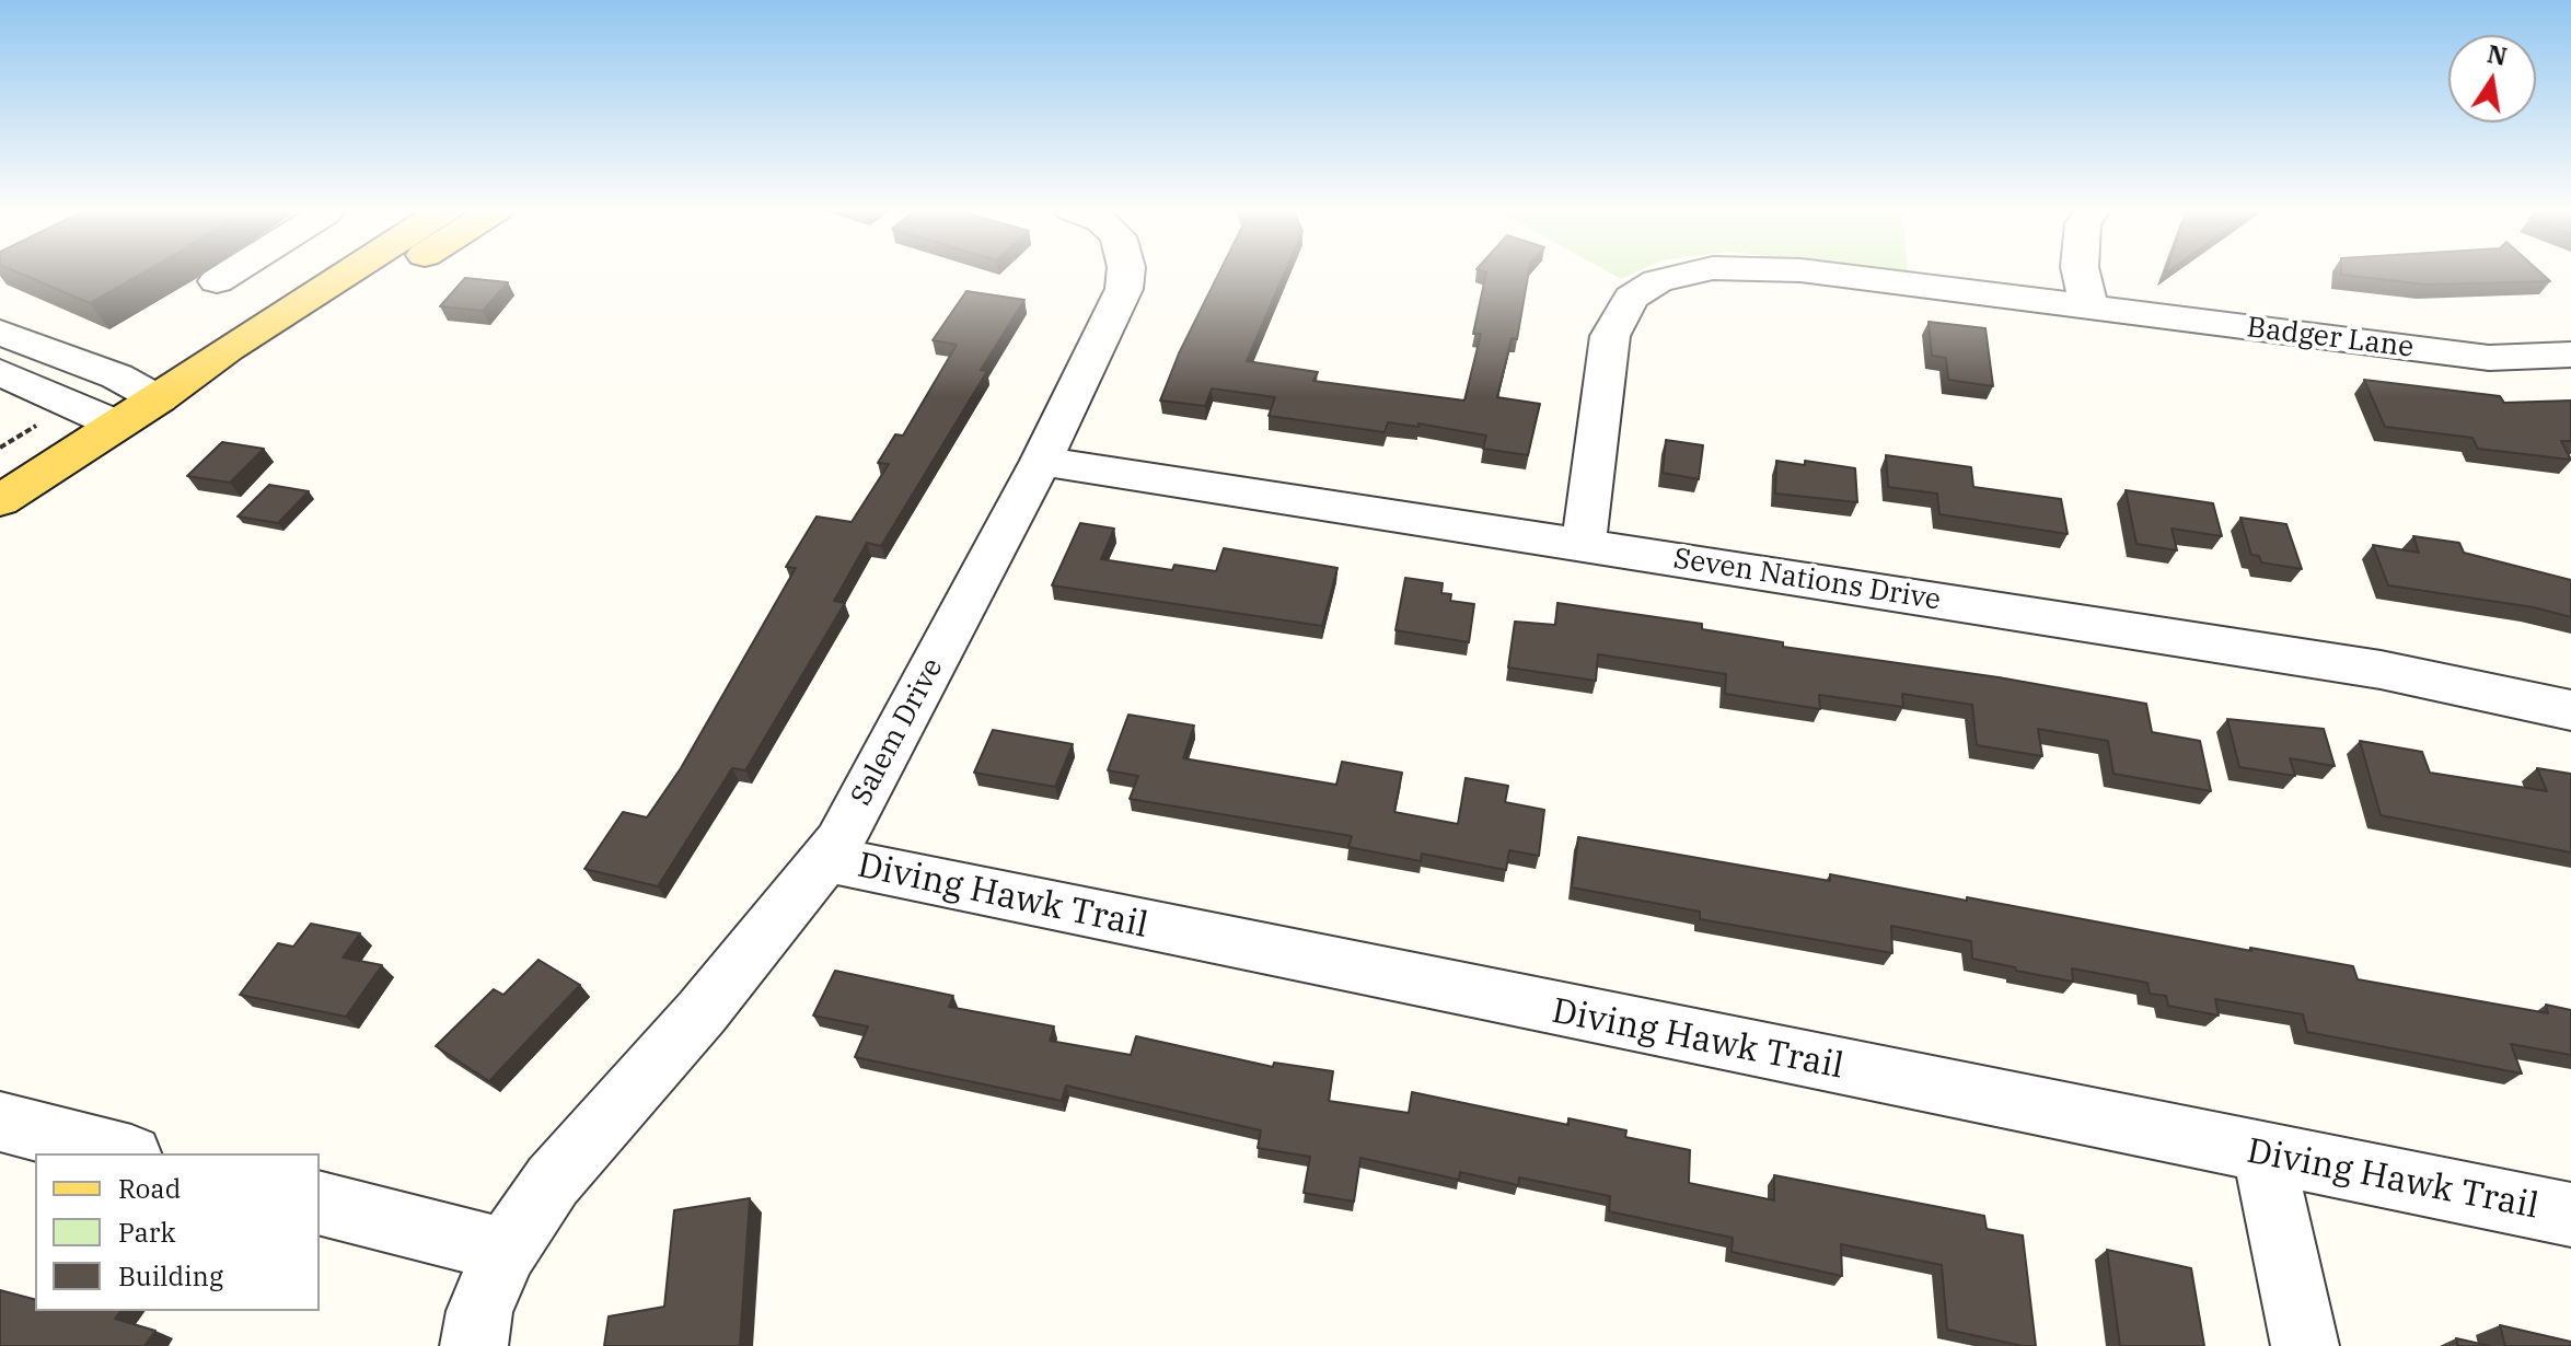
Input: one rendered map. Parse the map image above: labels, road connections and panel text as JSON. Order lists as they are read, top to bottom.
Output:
{
  "streets": {
    "street": [
      "Badger Lane",
      "Seven Nations Drive",
      "Salem Drive",
      "Diving Hawk Trail"
    ]
  },
  "crossings": [
    ["Badger Lane", "Seven Nations Drive"],
    ["Seven Nations Drive", "Salem Drive"],
    ["Salem Drive", "Diving Hawk Trail"]
  ],
  "legend": ["Road", "Park", "Building"],
  "north": "top"
}
